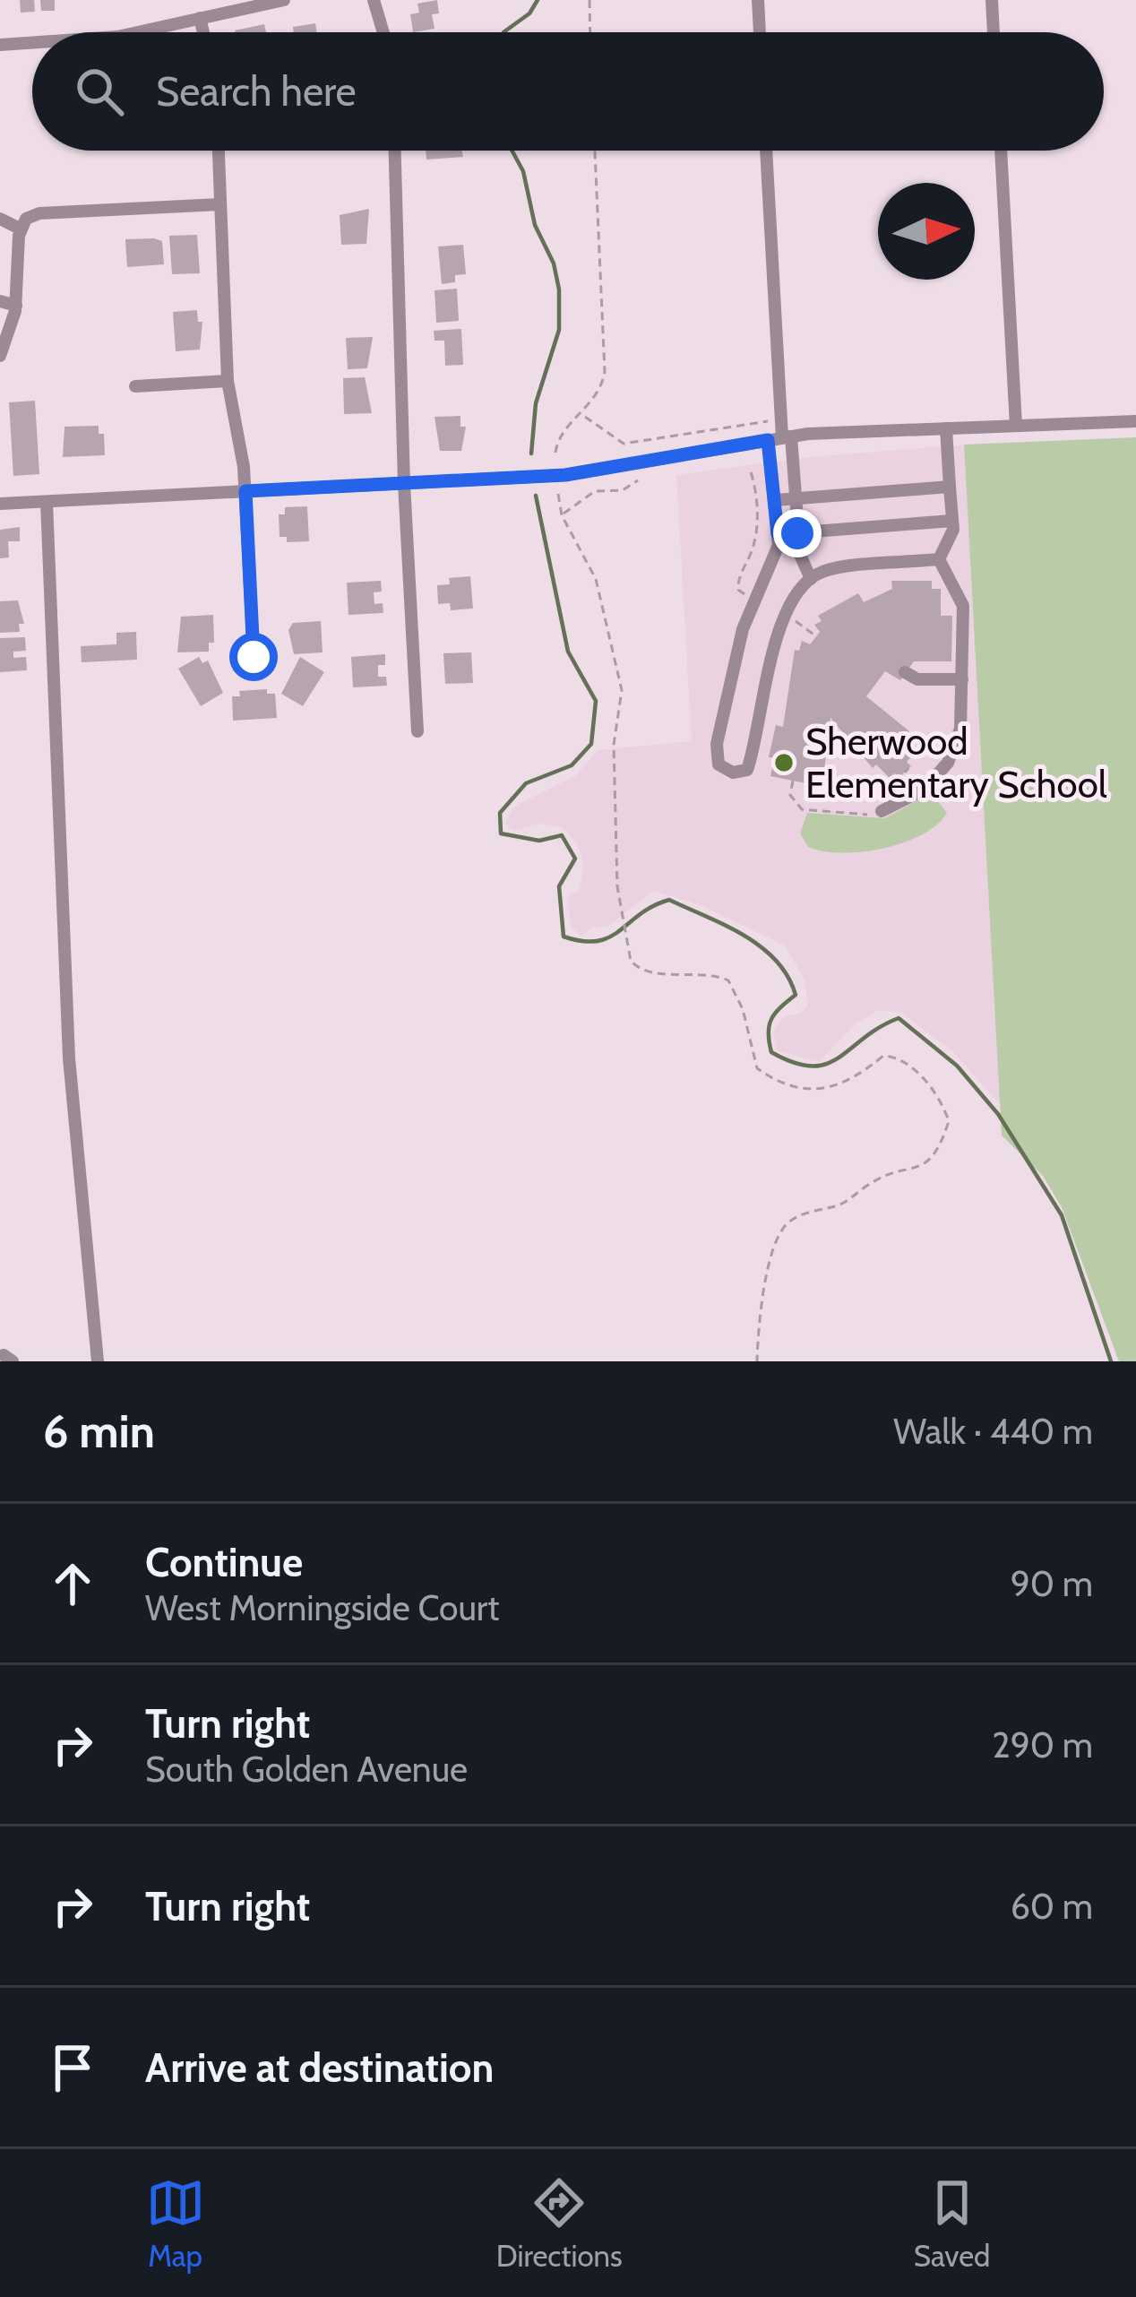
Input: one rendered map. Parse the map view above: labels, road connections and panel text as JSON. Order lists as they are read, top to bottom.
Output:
{
  "places": ["Sherwood Elementary School"],
  "north": "right",
  "page": {
    "search": "Search here",
    "heading": ["6 min", "Walk · 440 m"],
    "list": [
      ["Continue", "West Morningside Court", "90 m"],
      ["Turn right", "South Golden Avenue", "290 m"],
      ["Turn right", "60 m"],
      "Arrive at destination"
    ],
    "nav": ["Map", "Directions", "Saved"]
  }
}
